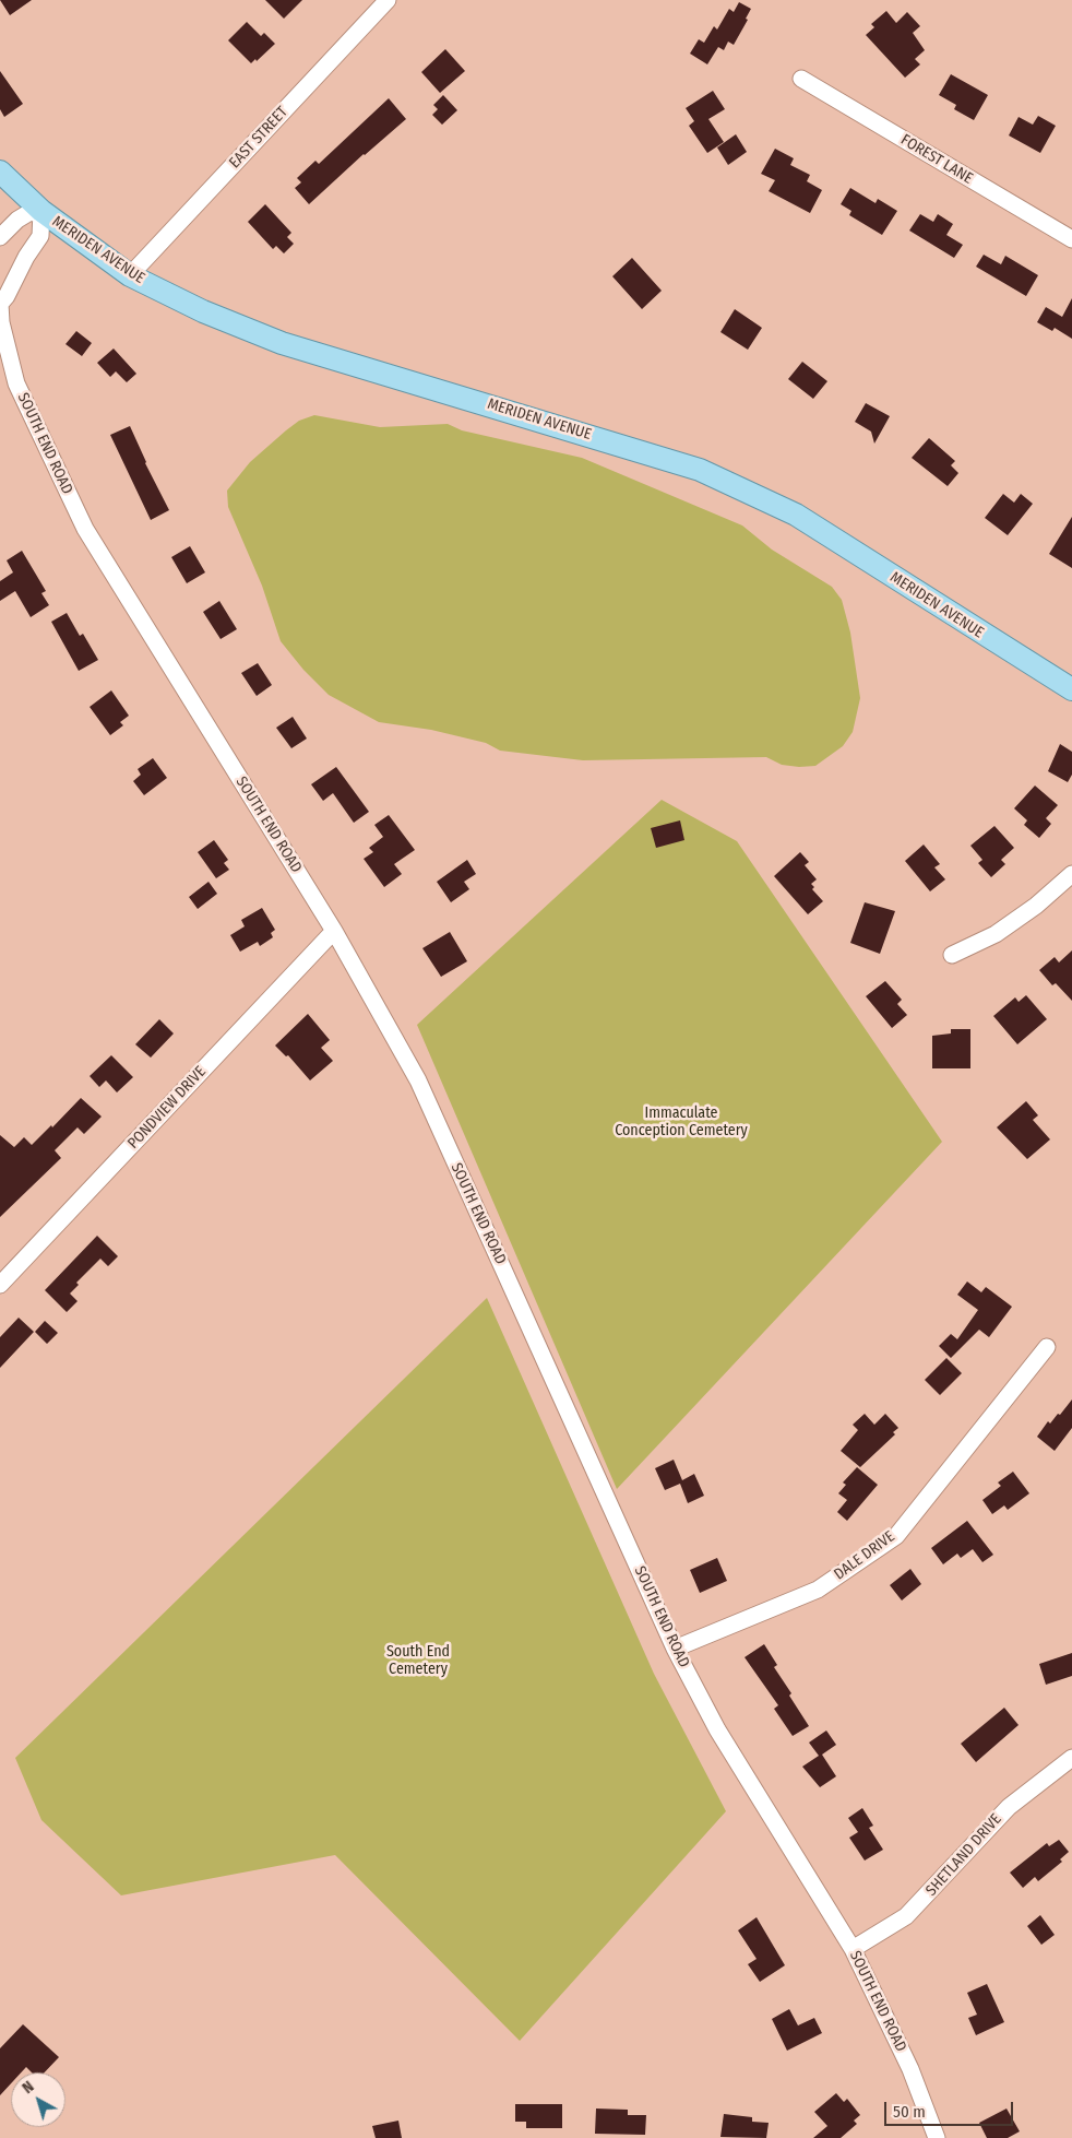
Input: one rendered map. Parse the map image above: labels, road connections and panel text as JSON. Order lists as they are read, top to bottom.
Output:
{
  "streets": {
    "main road": ["MERIDEN AVENUE"],
    "street": [
      "EAST STREET",
      "FOREST LANE",
      "SOUTH END ROAD",
      "PONDVIEW DRIVE",
      "DALE DRIVE",
      "SHETLAND DRIVE"
    ]
  },
  "crossings": [
    ["EAST STREET", "MERIDEN AVENUE"],
    ["MERIDEN AVENUE", "SOUTH END ROAD"],
    ["SOUTH END ROAD", "PONDVIEW DRIVE"],
    ["SOUTH END ROAD", "DALE DRIVE"],
    ["SOUTH END ROAD", "SHETLAND DRIVE"]
  ],
  "parks": ["Immaculate Conception Cemetery", "South End Cemetery"],
  "scale_bar": "50 m",
  "north": "top left"
}
